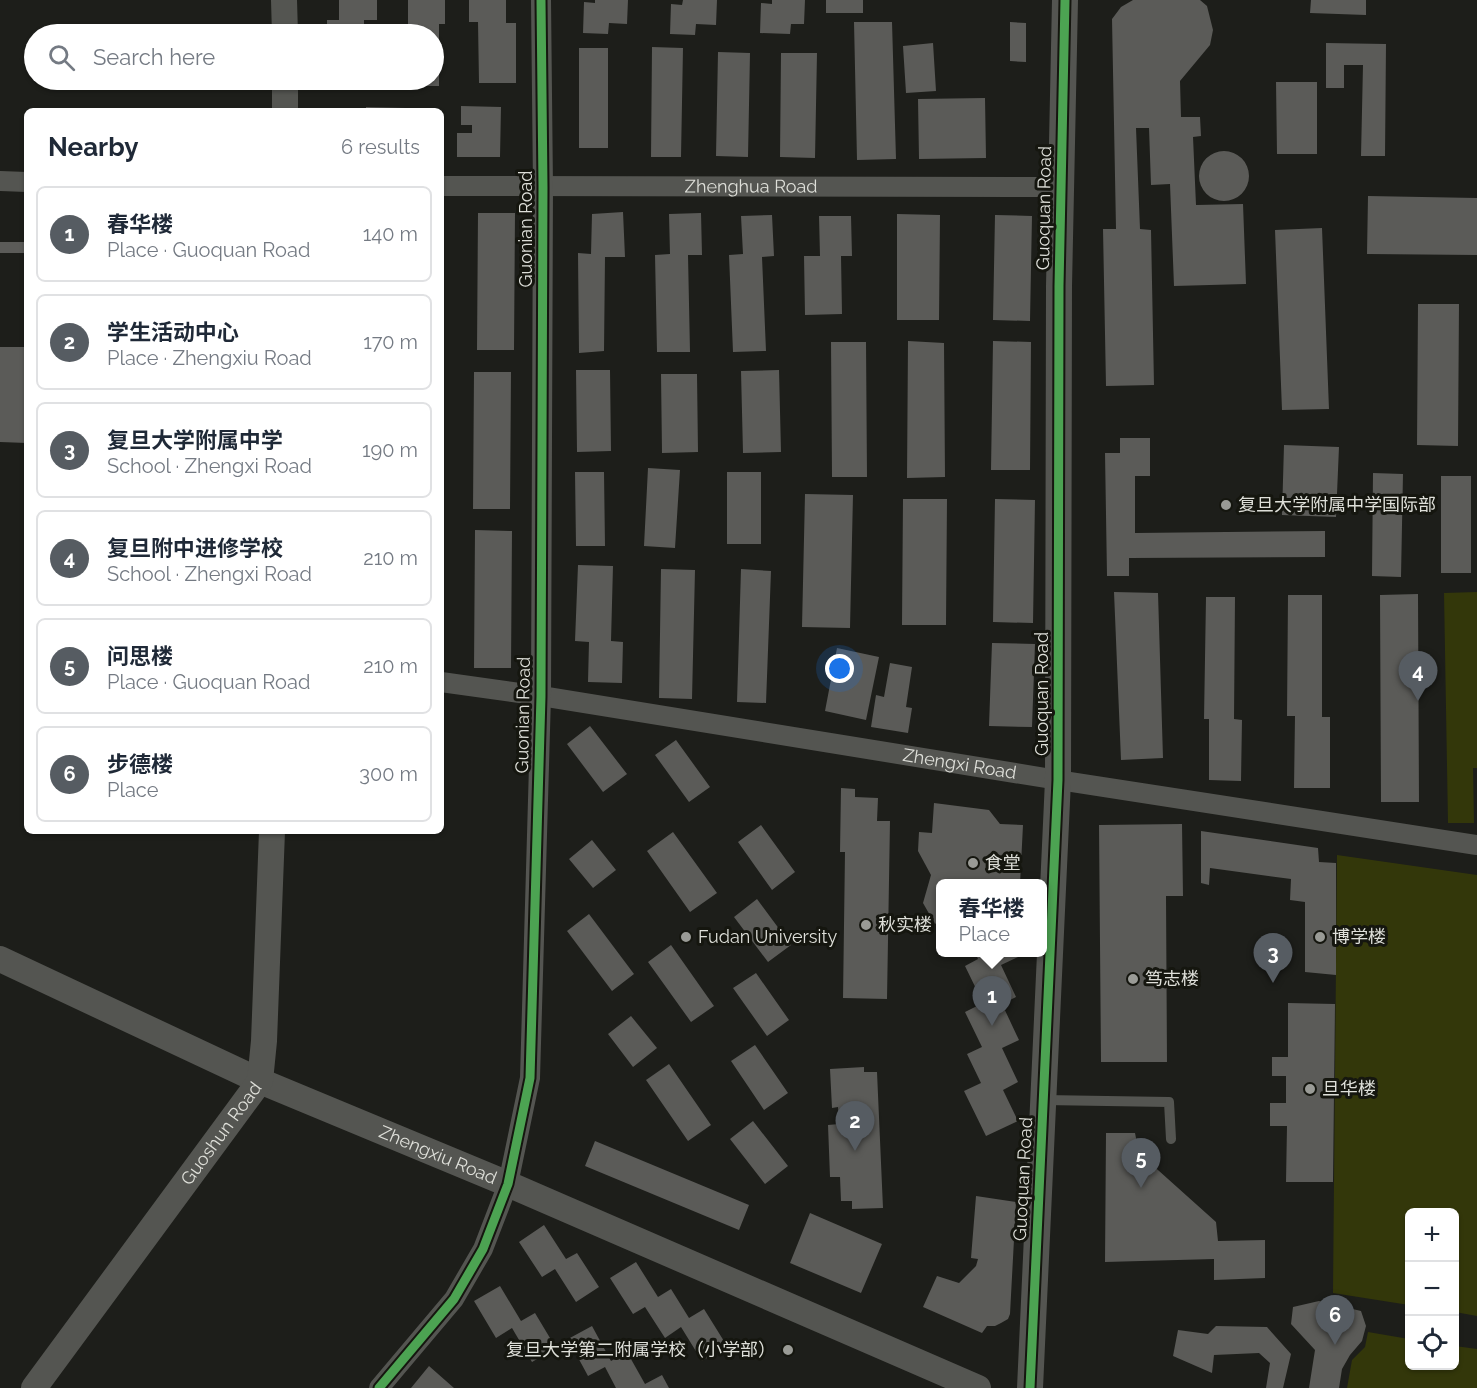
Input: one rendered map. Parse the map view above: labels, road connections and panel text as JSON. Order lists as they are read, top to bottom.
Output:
{
  "streets": {
    "street": [
      "Zhenghua Road",
      "Guoquan Road",
      "Guonian Road",
      "Zhengxi Road",
      "Guoshun Road",
      "Zhengxiu Road"
    ]
  },
  "crossings": [
    ["Zhenghua Road", "Guoquan Road"],
    ["Zhenghua Road", "Guonian Road"],
    ["Guoquan Road", "Zhengxi Road"],
    ["Guonian Road", "Zhengxi Road"],
    ["Guonian Road", "Zhengxiu Road"],
    ["Guoshun Road", "Zhengxiu Road"]
  ],
  "places": [
    "复旦大学附属中学国际部",
    "食堂",
    "秋实楼",
    "Fudan University",
    "博学楼",
    "笃志楼",
    "旦华楼",
    "复旦大学第二附属学校（小学部）"
  ],
  "page": {
    "search": "Search here",
    "heading": ["Nearby", "6 results"],
    "list": [
      {
        "mark": "1",
        "name": "春华楼",
        "note": "Place · Guoquan Road",
        "value": "140 m"
      },
      {
        "mark": "2",
        "name": "学生活动中心",
        "note": "Place · Zhengxiu Road",
        "value": "170 m"
      },
      {
        "mark": "3",
        "name": "复旦大学附属中学",
        "note": "School · Zhengxi Road",
        "value": "190 m"
      },
      {
        "mark": "4",
        "name": "复旦附中进修学校",
        "note": "School · Zhengxi Road",
        "value": "210 m"
      },
      {
        "mark": "5",
        "name": "问思楼",
        "note": "Place · Guoquan Road",
        "value": "210 m"
      },
      {
        "mark": "6",
        "name": "步德楼",
        "note": "Place",
        "value": "300 m"
      }
    ],
    "pins": [
      "4",
      "3",
      "1",
      "2",
      "5",
      "6"
    ],
    "popup": ["春华楼", "Place"],
    "map_buttons": ["+", "−"]
  }
}
